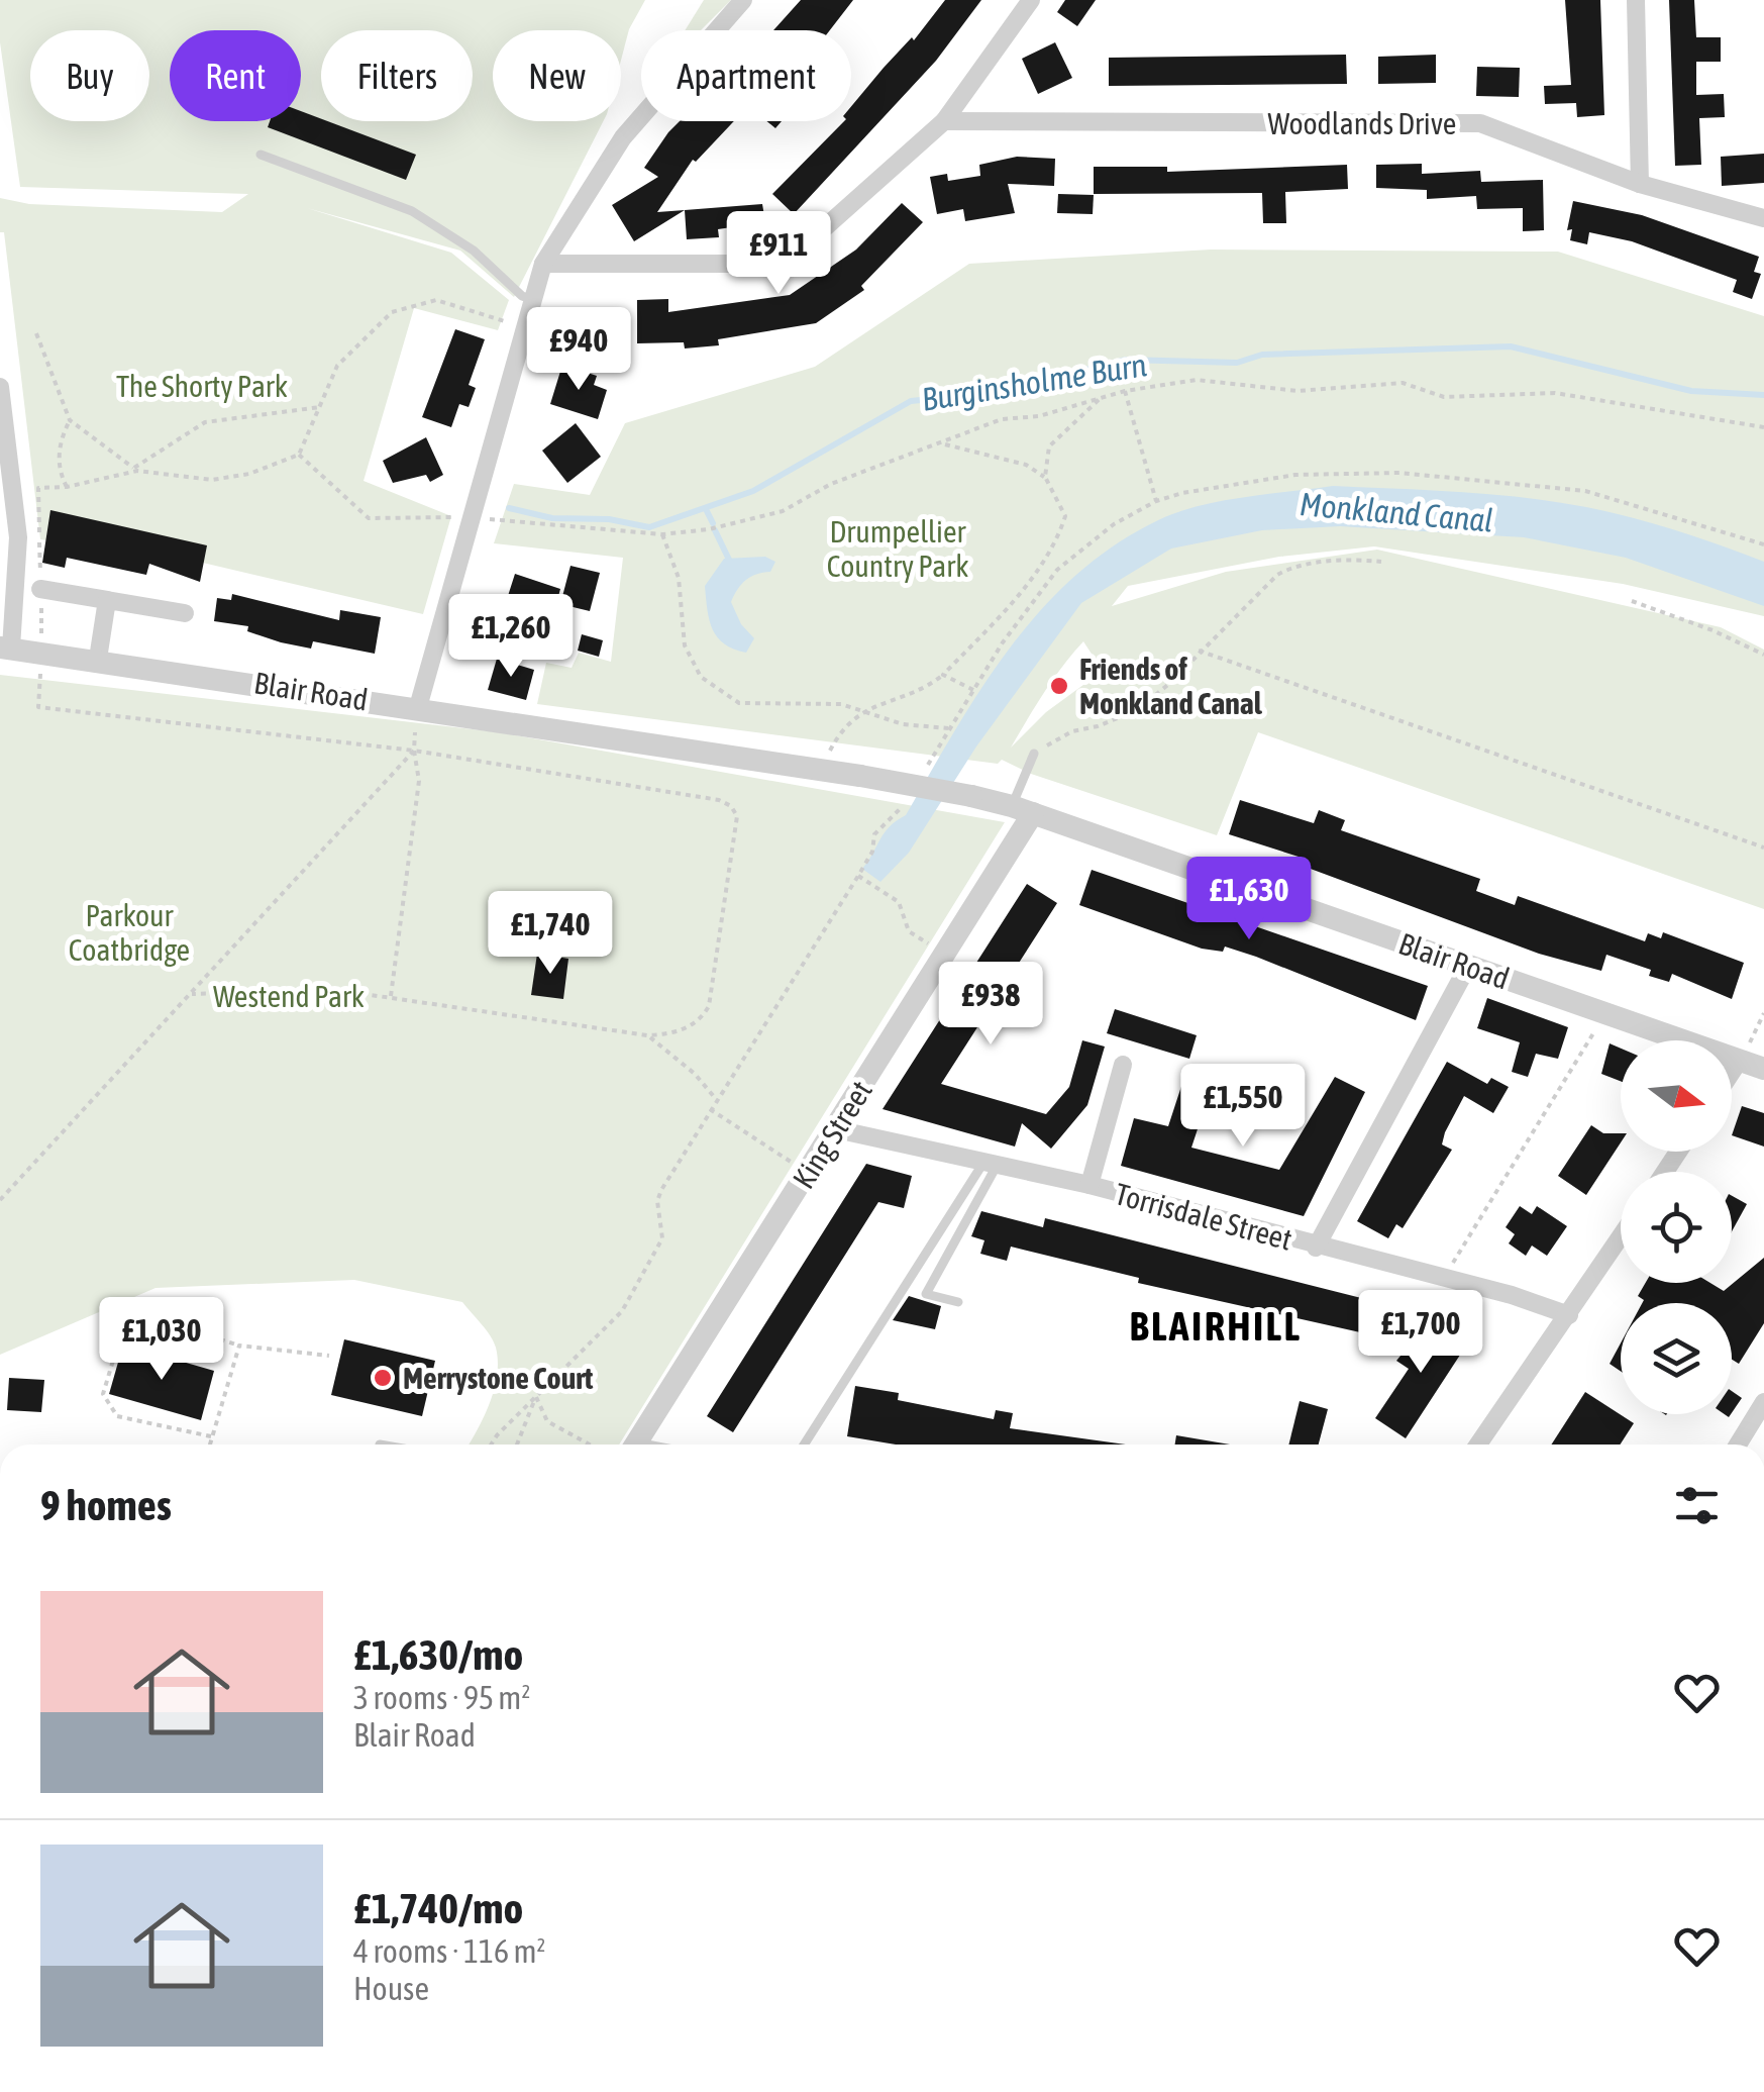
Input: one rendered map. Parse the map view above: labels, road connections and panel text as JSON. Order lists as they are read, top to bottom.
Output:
{
  "streets": {
    "street": [
      "Woodlands Drive",
      "Blair Road",
      "King Street",
      "Torrisdale Street"
    ]
  },
  "crossings": [
    ["Blair Road", "King Street"],
    ["King Street", "Torrisdale Street"]
  ],
  "districts": ["BLAIRHILL"],
  "water": ["Burginsholme Burn", "Monkland Canal"],
  "parks": [
    "The Shorty Park",
    "Drumpellier Country Park",
    "Parkour Coatbridge",
    "Westend Park"
  ],
  "places": ["Friends of Monkland Canal", "Merrystone Court"],
  "north": "right",
  "page": {
    "chip": [
      "Buy",
      "Rent",
      "Filters",
      "New",
      "Apartment"
    ],
    "price": [
      "£911",
      "£940",
      "£1,260",
      "£1,630",
      "£1,740",
      "£938",
      "£1,550",
      "£1,700",
      "£1,030"
    ],
    "heading": "9 homes",
    "list": [
      {
        "name": "£1,630/mo",
        "note": "3 rooms · 95 m² · Blair Road"
      },
      {
        "name": "£1,740/mo",
        "note": "4 rooms · 116 m² · House"
      }
    ]
  }
}
